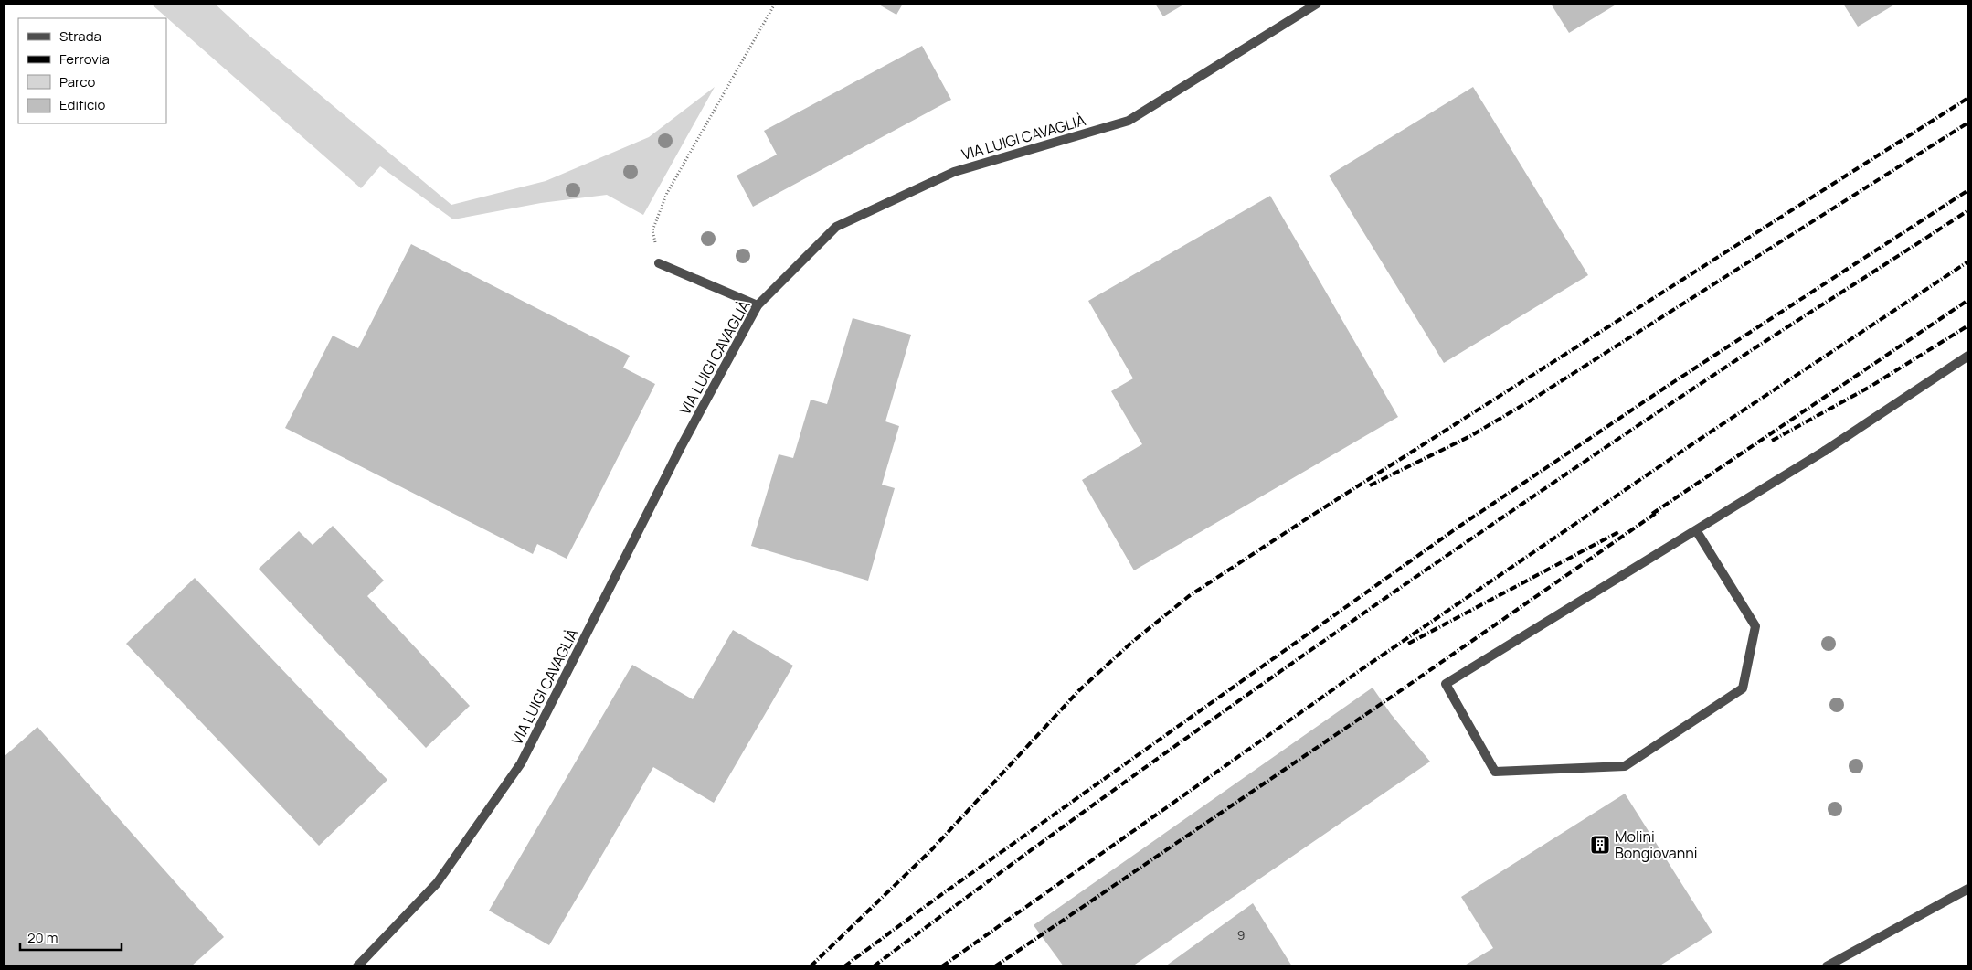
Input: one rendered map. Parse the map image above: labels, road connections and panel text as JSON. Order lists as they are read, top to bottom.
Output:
{
  "streets": {
    "street": ["VIA LUIGI CAVAGLIÀ"]
  },
  "places": {
    "building": ["Molini Bongiovanni"]
  },
  "house_numbers": ["9"],
  "legend": [
    "Strada",
    "Ferrovia",
    "Parco",
    "Edificio"
  ],
  "scale_bar": "20 m"
}
